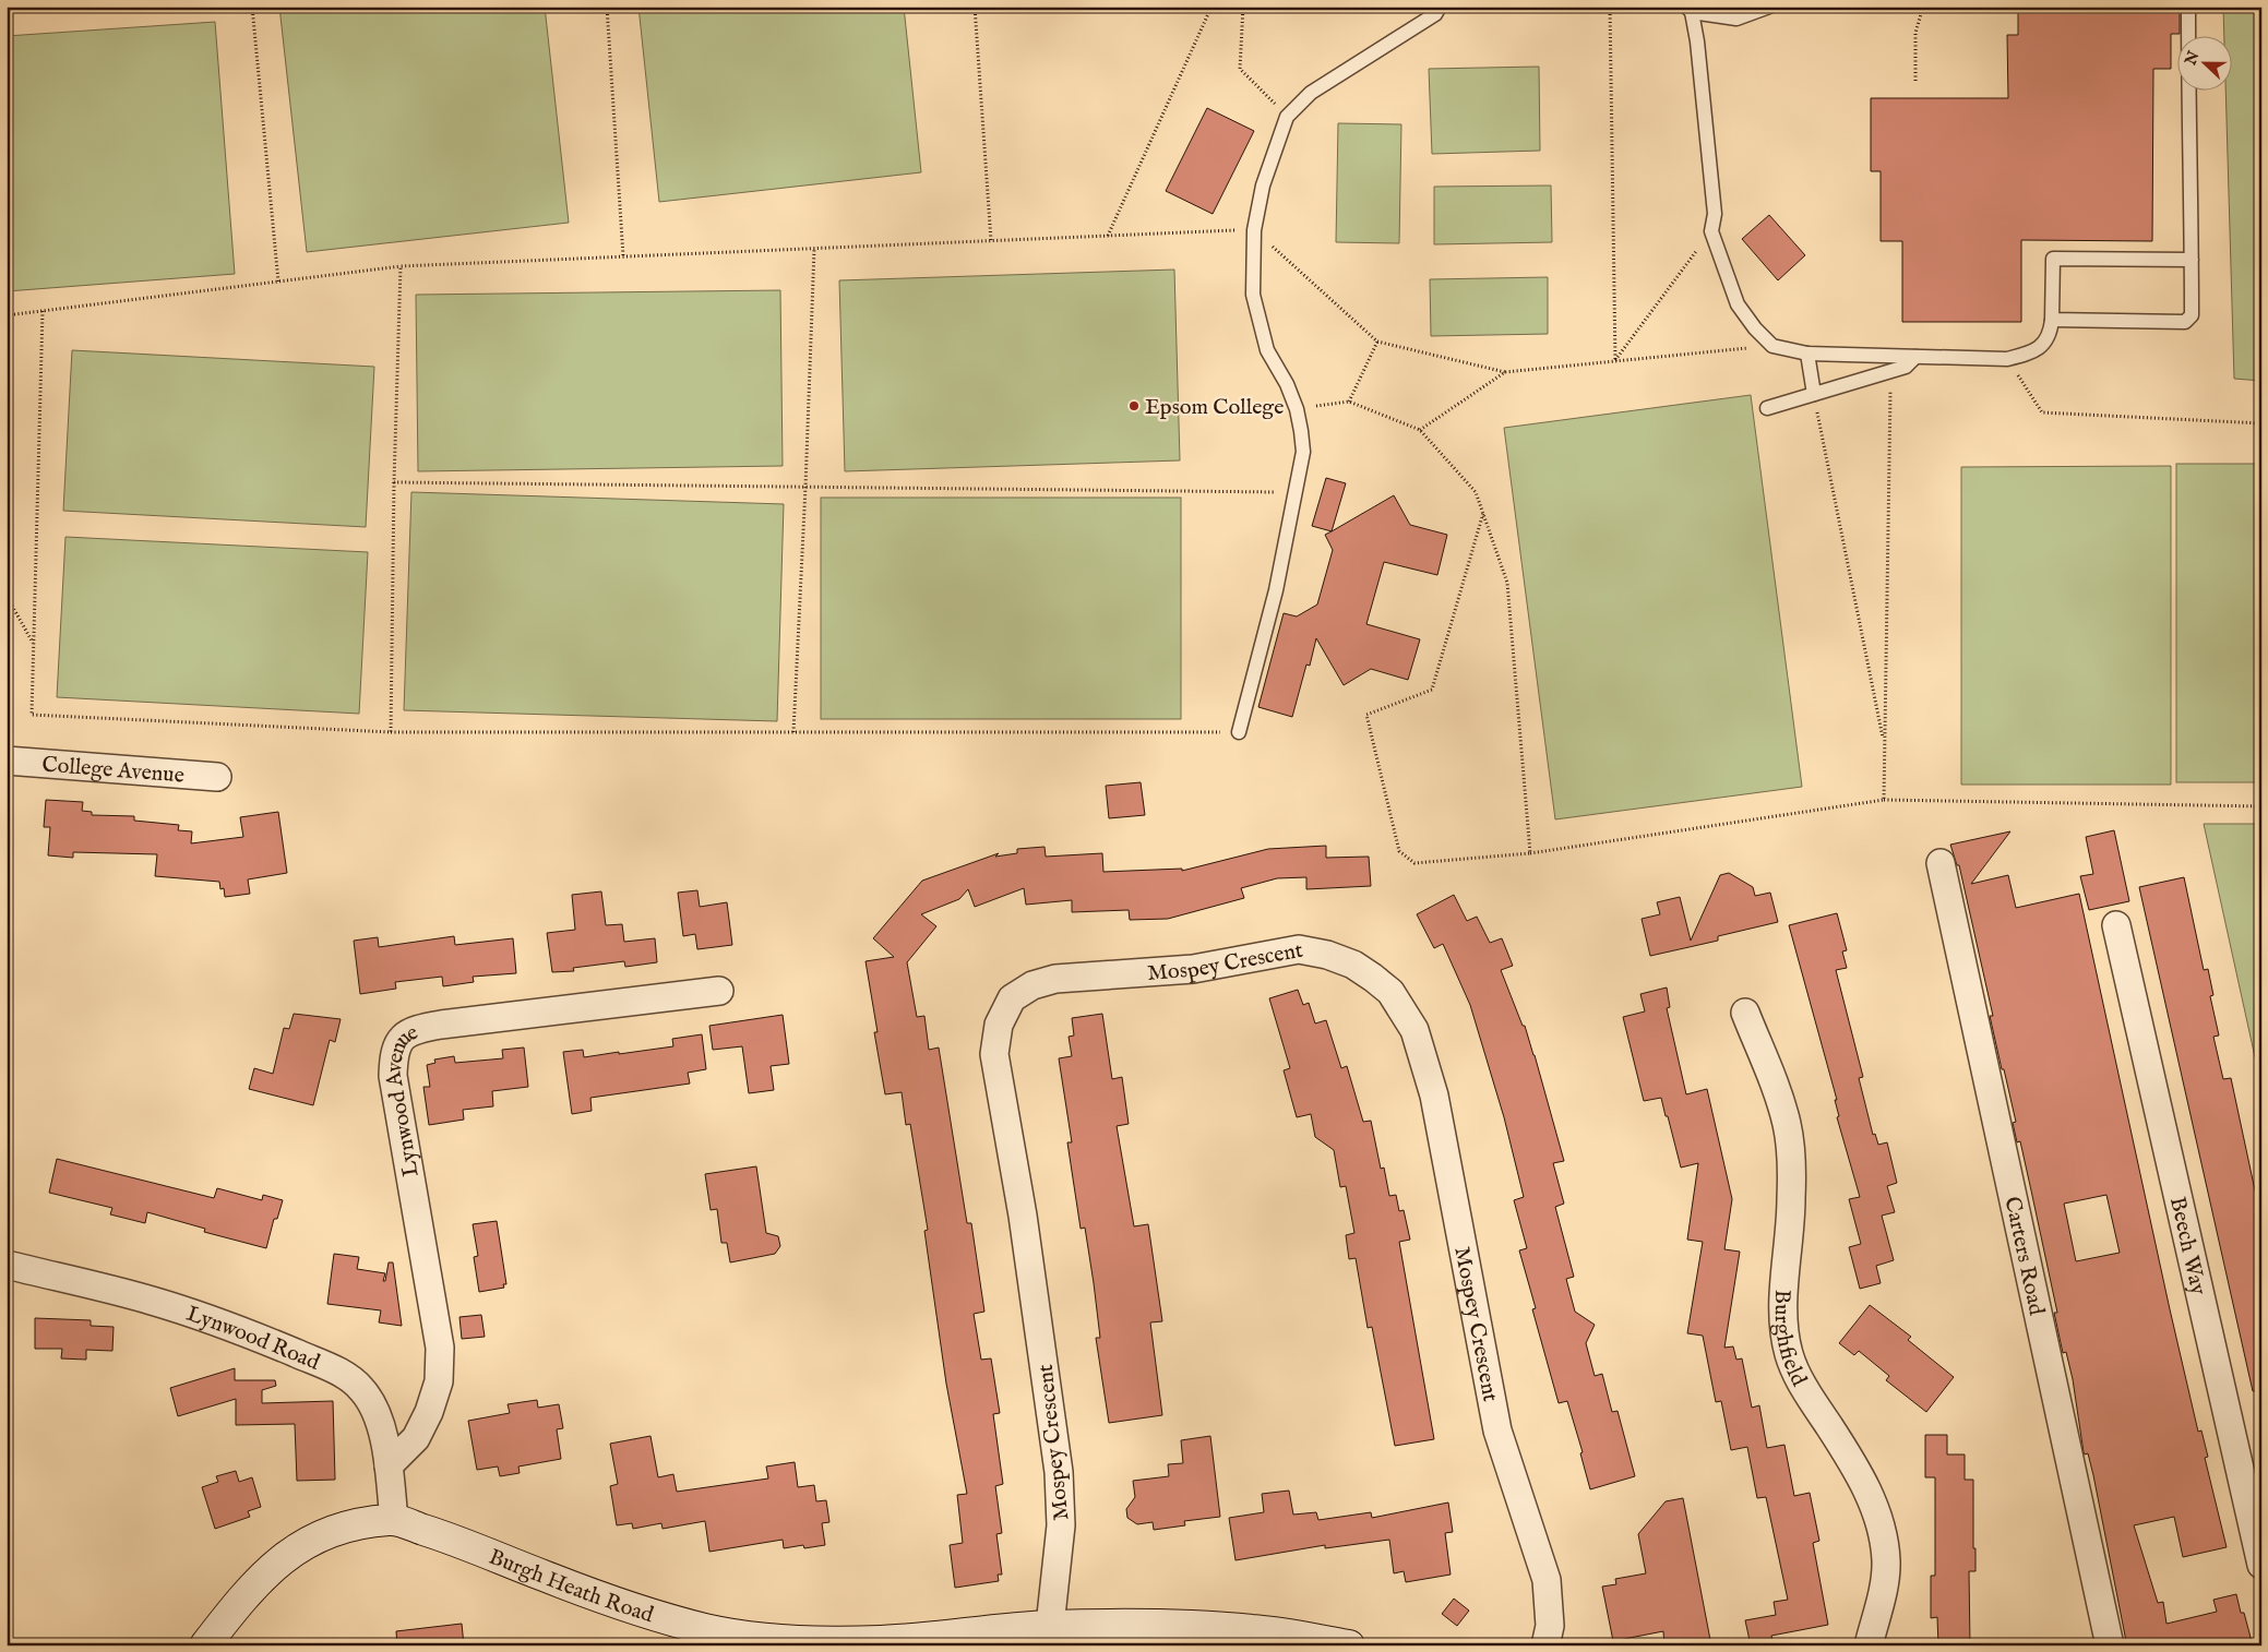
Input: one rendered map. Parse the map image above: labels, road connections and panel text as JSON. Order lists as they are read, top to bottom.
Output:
{
  "streets": {
    "main road": ["Burgh Heath Road"],
    "street": [
      "College Avenue",
      "Mospey Crescent",
      "Lynwood Avenue",
      "Beech Way",
      "Carters Road",
      "Burghfield",
      "Lynwood Road"
    ]
  },
  "crossings": [
    ["Mospey Crescent", "Burgh Heath Road"],
    ["Lynwood Avenue", "Lynwood Road"],
    ["Lynwood Road", "Burgh Heath Road"]
  ],
  "places": ["Epsom College"],
  "north": "left"
}
